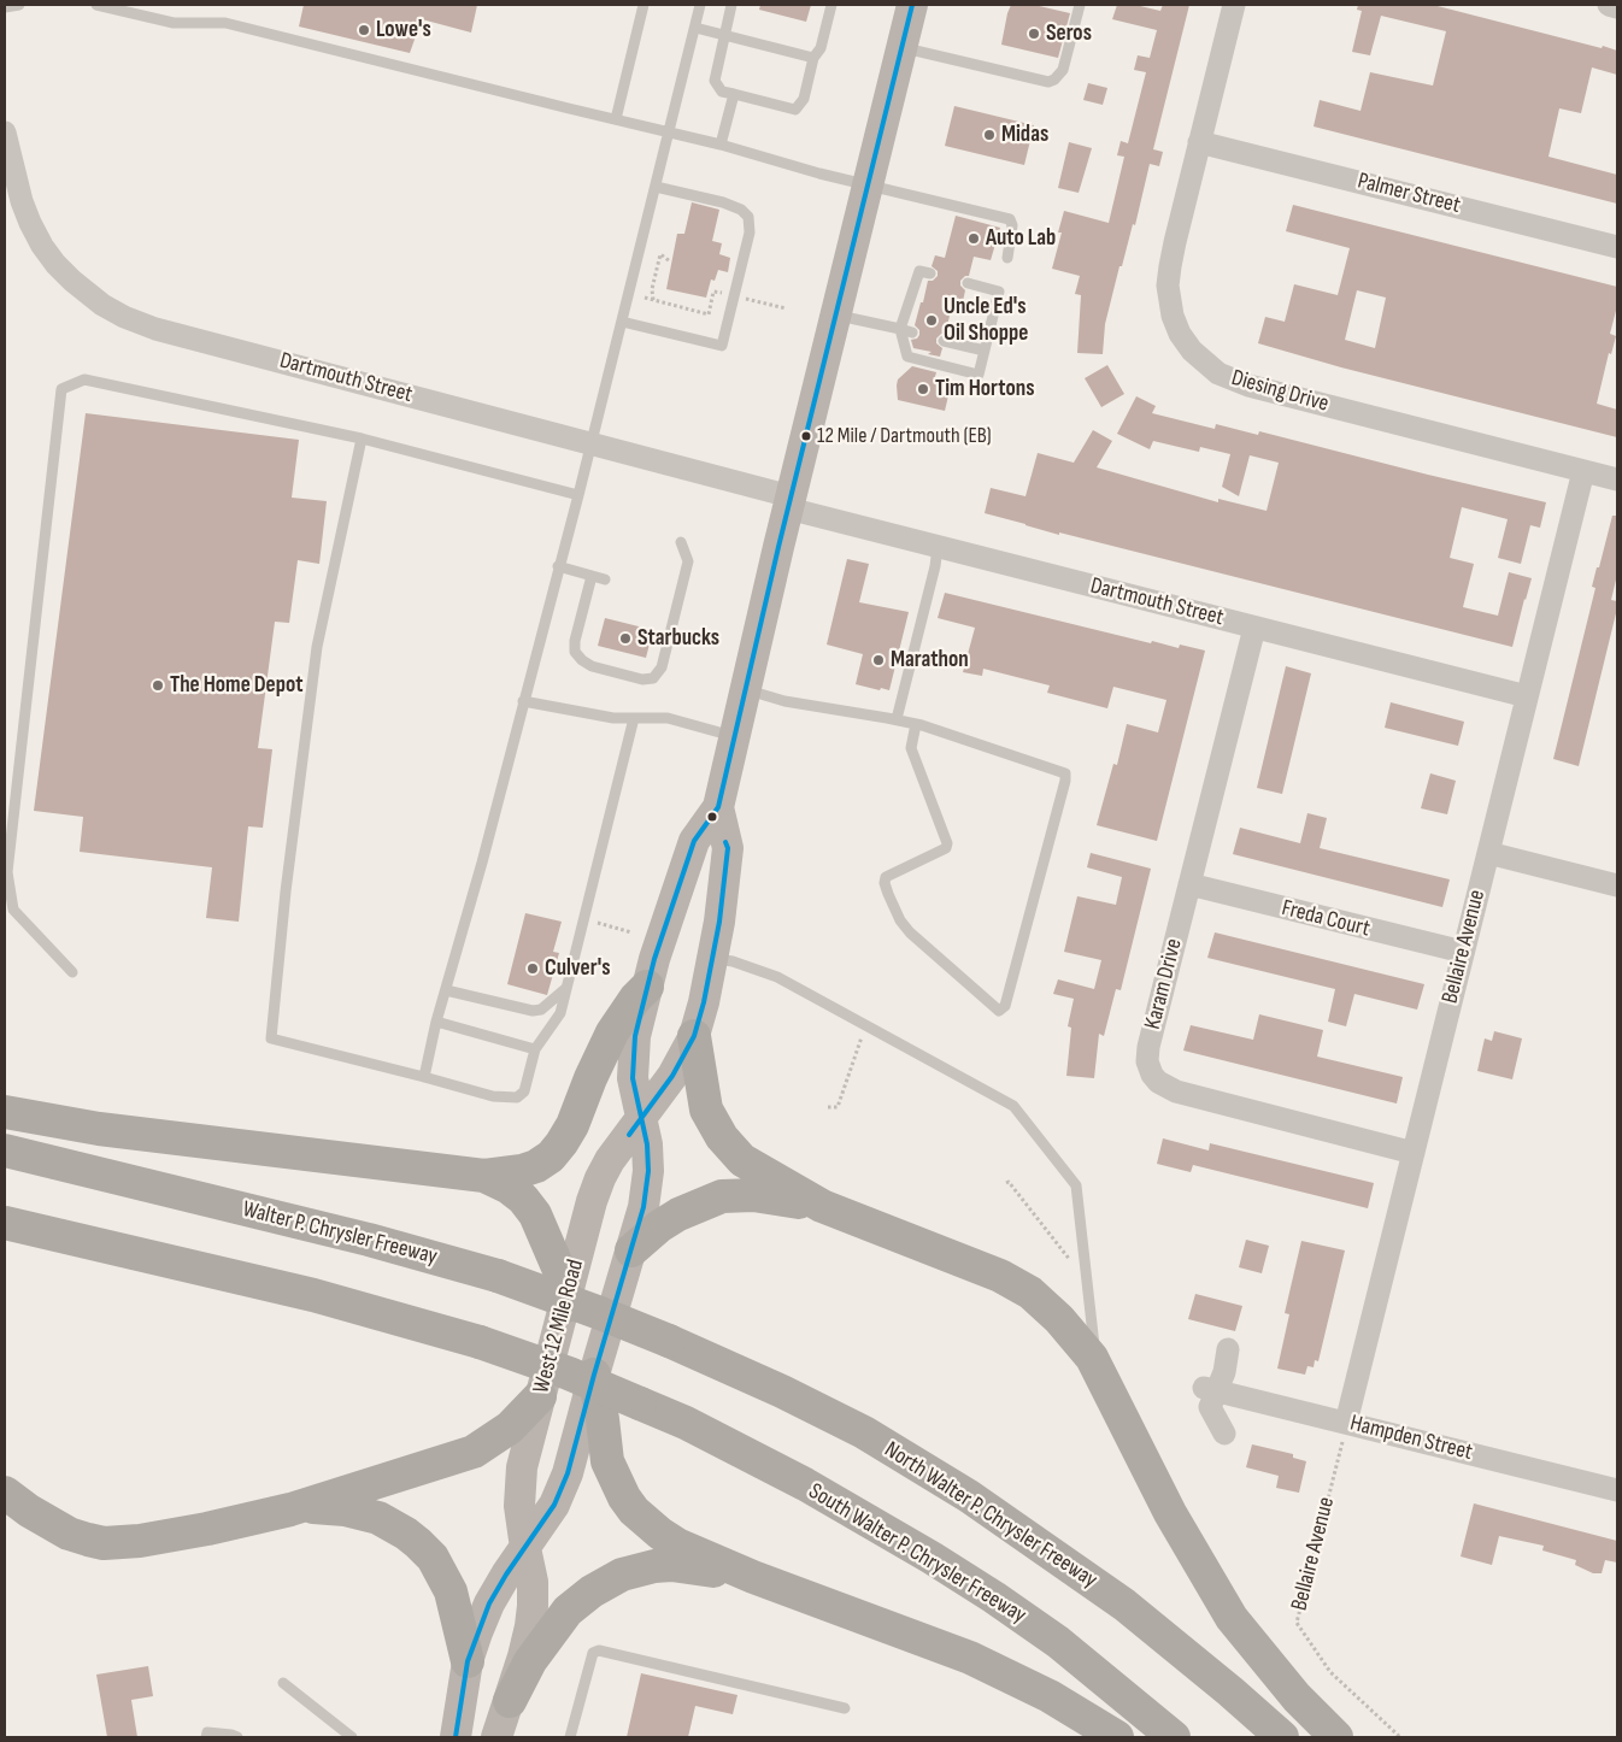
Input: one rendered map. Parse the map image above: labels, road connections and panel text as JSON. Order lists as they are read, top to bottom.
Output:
{
  "streets": {
    "highway": ["Walter P. Chrysler Freeway", "North Walter P. Chrysler Freeway", "South Walter P. Chrysler Freeway"],
    "main road": ["West 12 Mile Road"],
    "street": [
      "Palmer Street",
      "Dartmouth Street",
      "Diesing Drive",
      "Freda Court",
      "Bellaire Avenue",
      "Karam Drive",
      "Hampden Street"
    ]
  },
  "crossings": [
    ["Palmer Street", "Diesing Drive"],
    ["Dartmouth Street", "Bellaire Avenue"],
    ["Dartmouth Street", "Karam Drive"],
    ["Dartmouth Street", "West 12 Mile Road"],
    ["Diesing Drive", "Bellaire Avenue"],
    ["Freda Court", "Bellaire Avenue"],
    ["Freda Court", "Karam Drive"],
    ["Bellaire Avenue", "Karam Drive"],
    ["Bellaire Avenue", "Hampden Street"],
    ["Walter P. Chrysler Freeway", "North Walter P. Chrysler Freeway"]
  ],
  "places": [
    "Lowe's",
    "Seros",
    "Midas",
    "Auto Lab",
    "Uncle Ed's Oil Shoppe",
    "Tim Hortons",
    "12 Mile / Dartmouth (EB)",
    "Starbucks",
    "Marathon",
    "The Home Depot",
    "Culver's"
  ]
}
